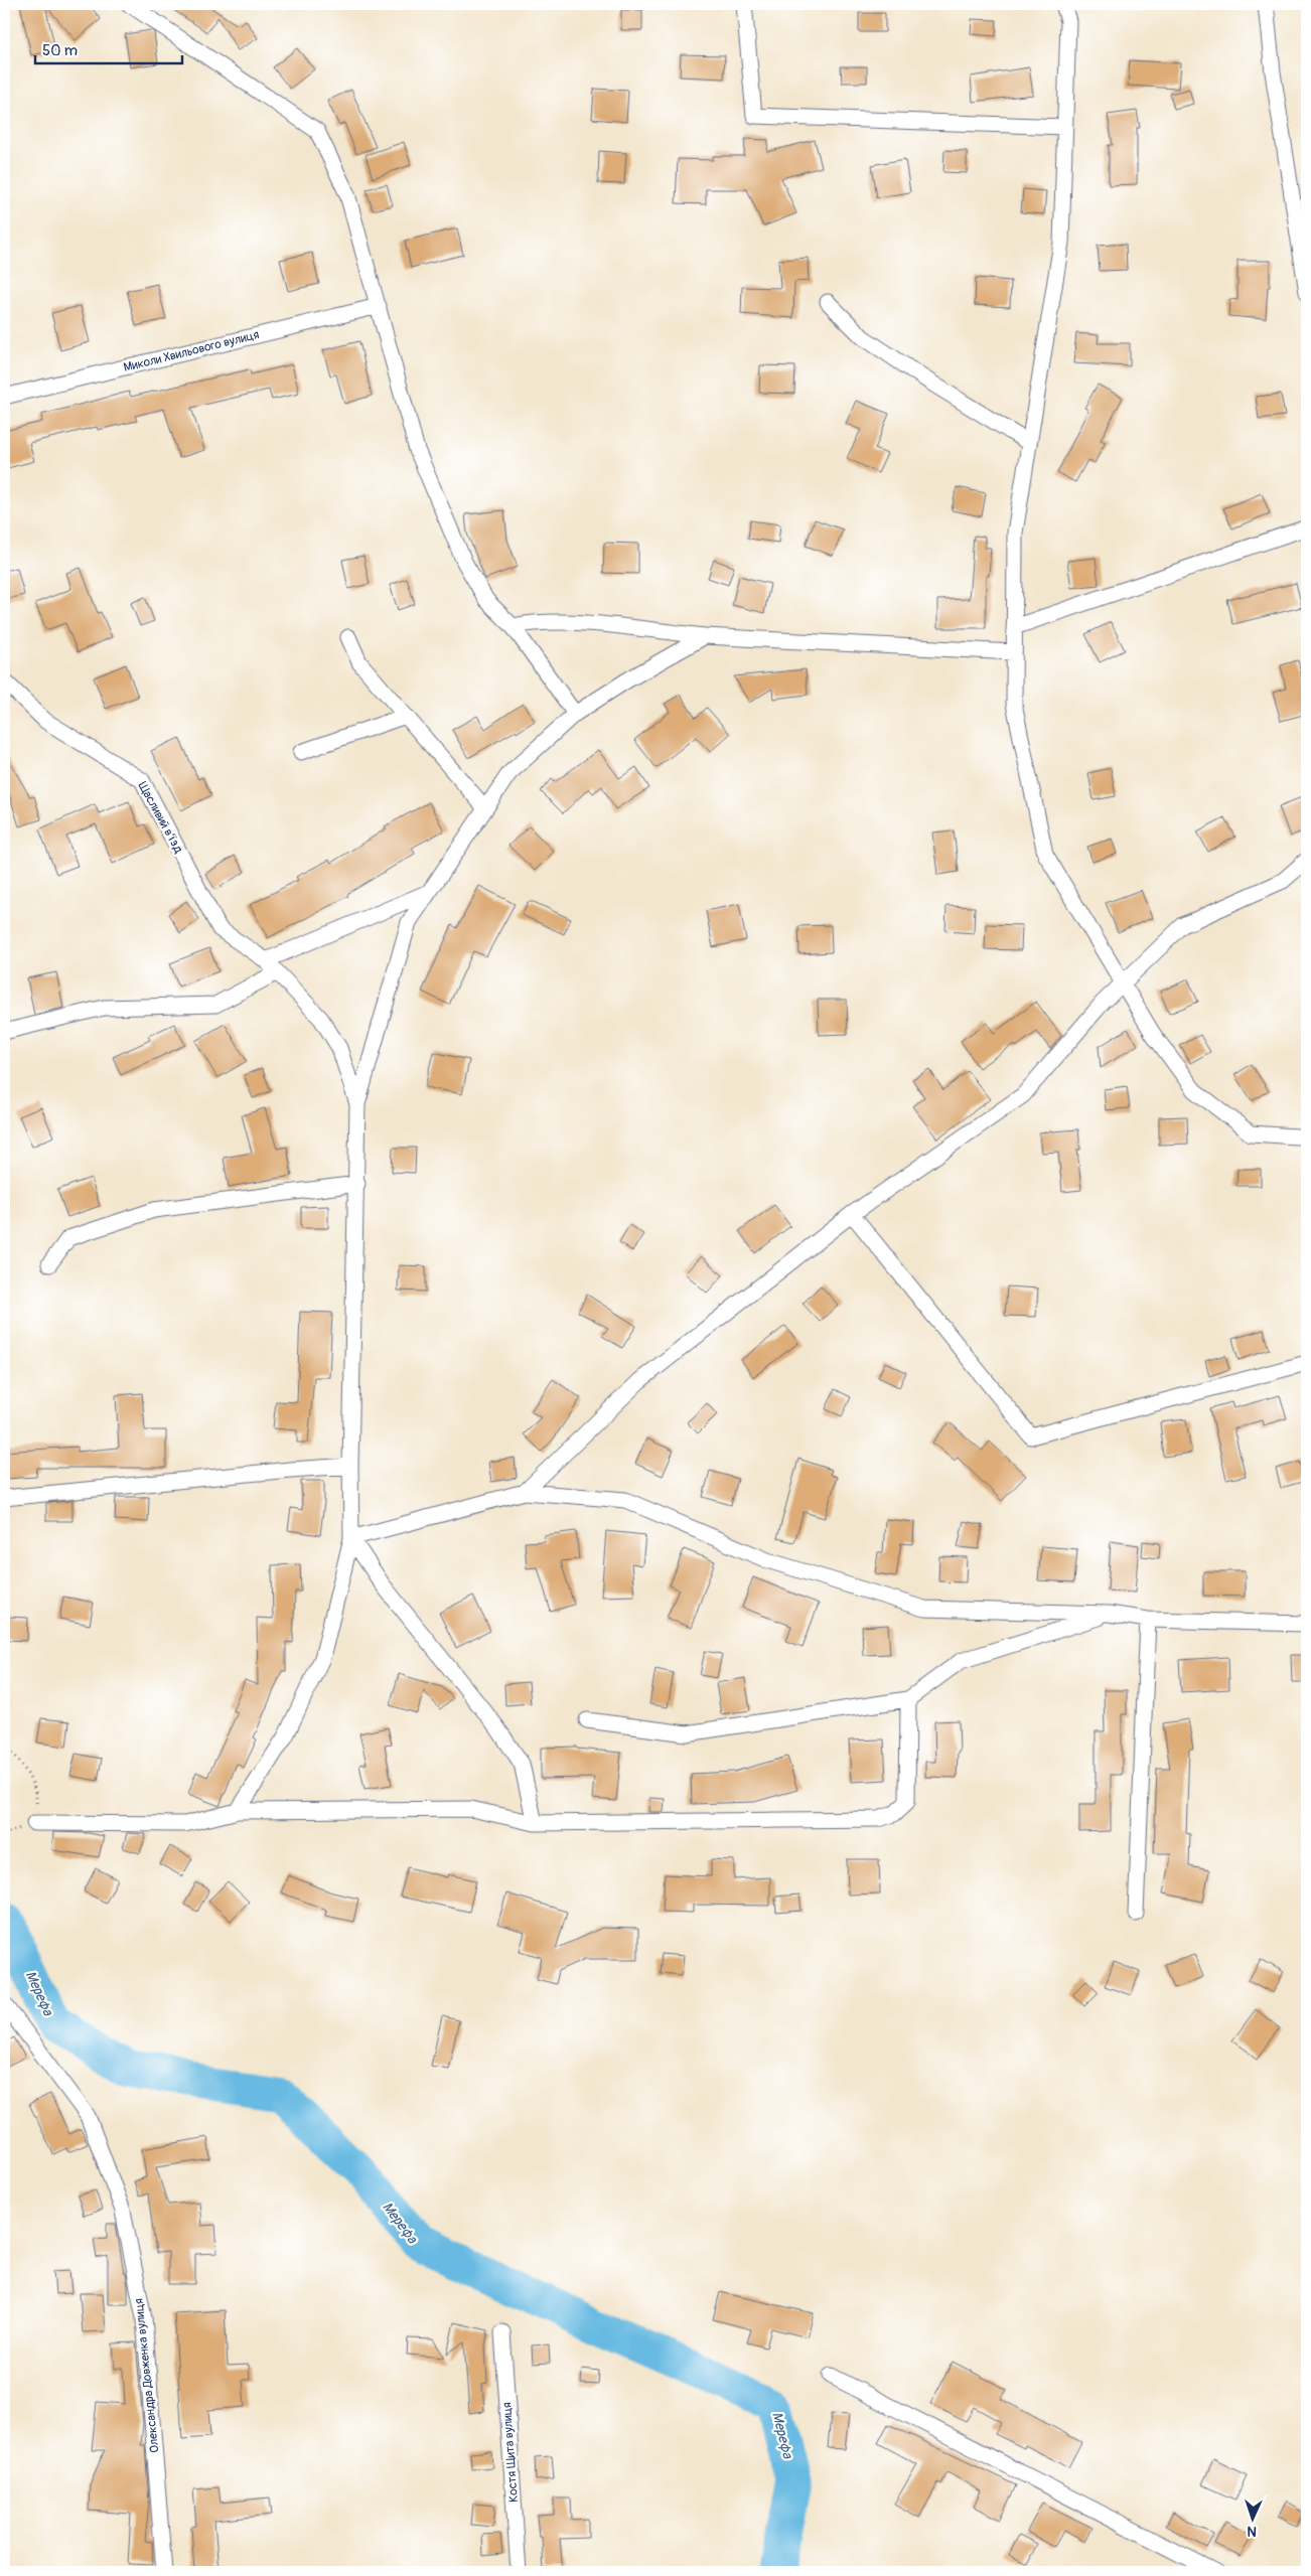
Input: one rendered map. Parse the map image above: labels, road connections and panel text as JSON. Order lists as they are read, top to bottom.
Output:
{
  "streets": {
    "street": [
      "Миколи Хвильового вулиця",
      "Щасливий в'їзд",
      "Олександра Довженка вулиця",
      "Костя Щита вулиця"
    ]
  },
  "water": ["Мерефа"],
  "scale_bar": "50 m",
  "north": "bottom"
}
